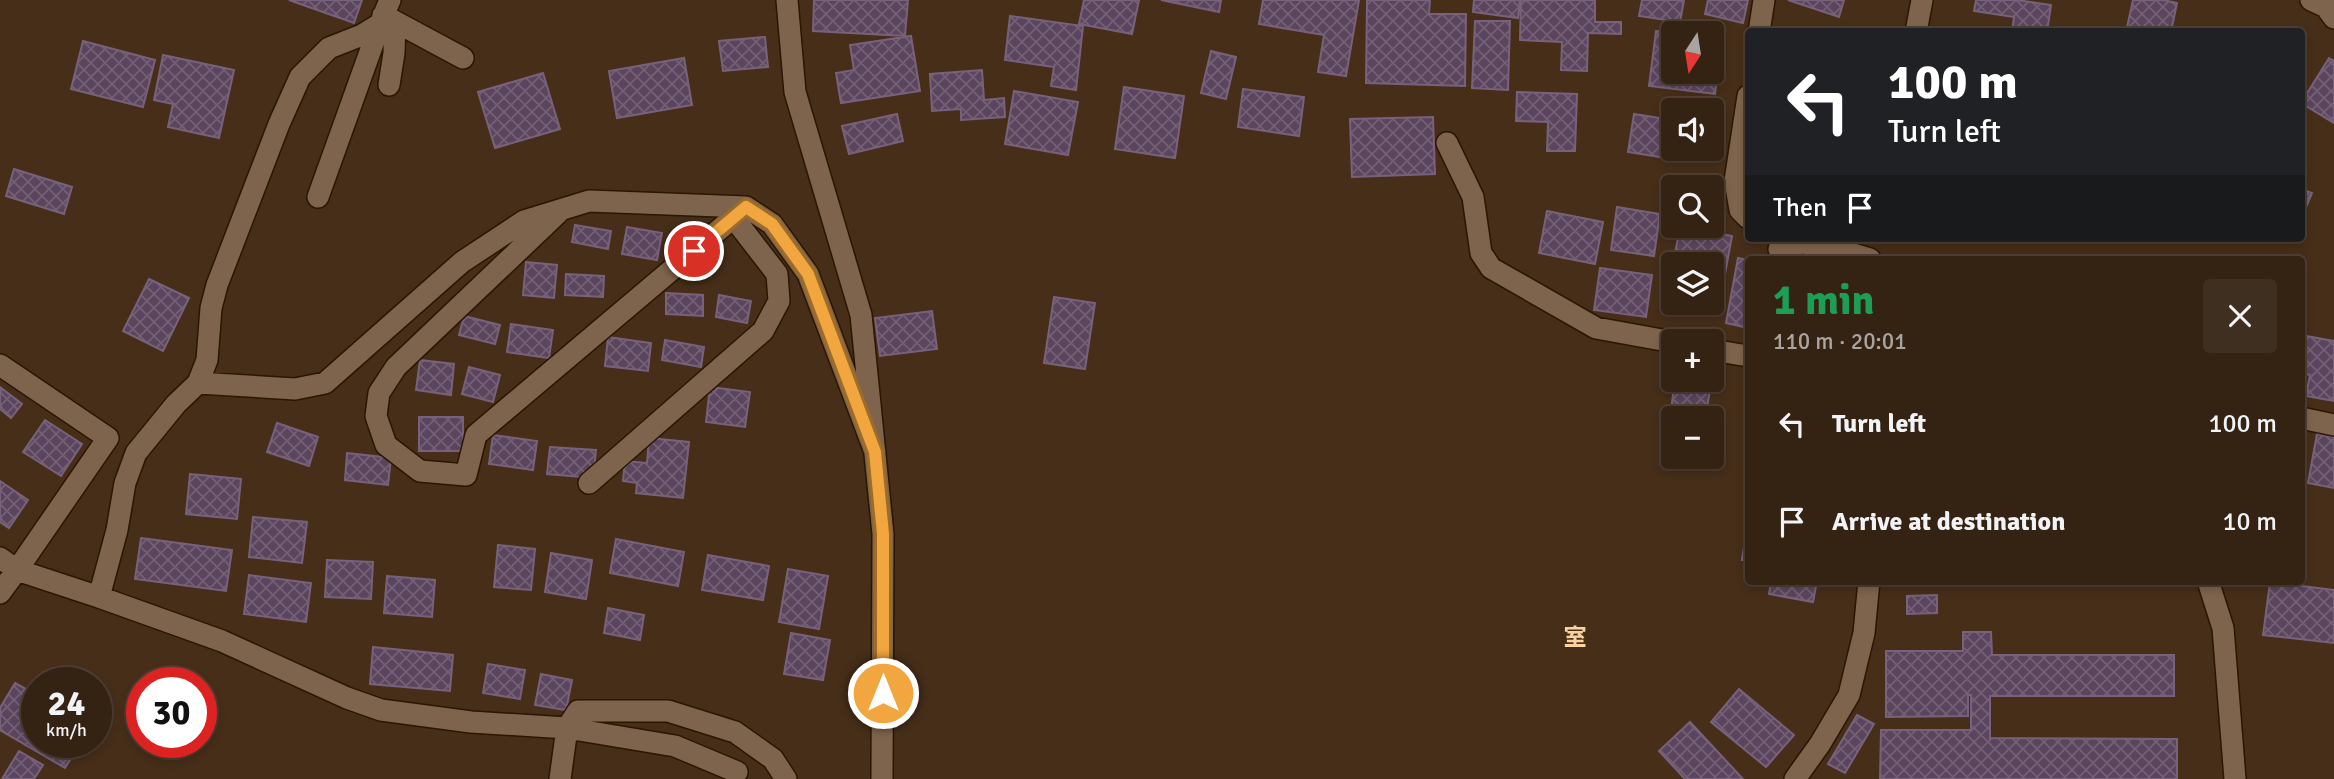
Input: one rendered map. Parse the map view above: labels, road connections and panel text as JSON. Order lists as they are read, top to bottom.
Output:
{
  "districts": ["室"],
  "north": "bottom",
  "page": {
    "map_buttons": ["+", "−"],
    "turn": ["100 m", "Turn left"],
    "then": "Then",
    "heading": ["1 min", "110 m · 20:01"],
    "list": [
      {
        "name": "Turn left",
        "value": "100 m"
      },
      {
        "name": "Arrive at destination",
        "value": "10 m"
      }
    ],
    "speed": "24 km/h",
    "limit": "30"
  }
}
